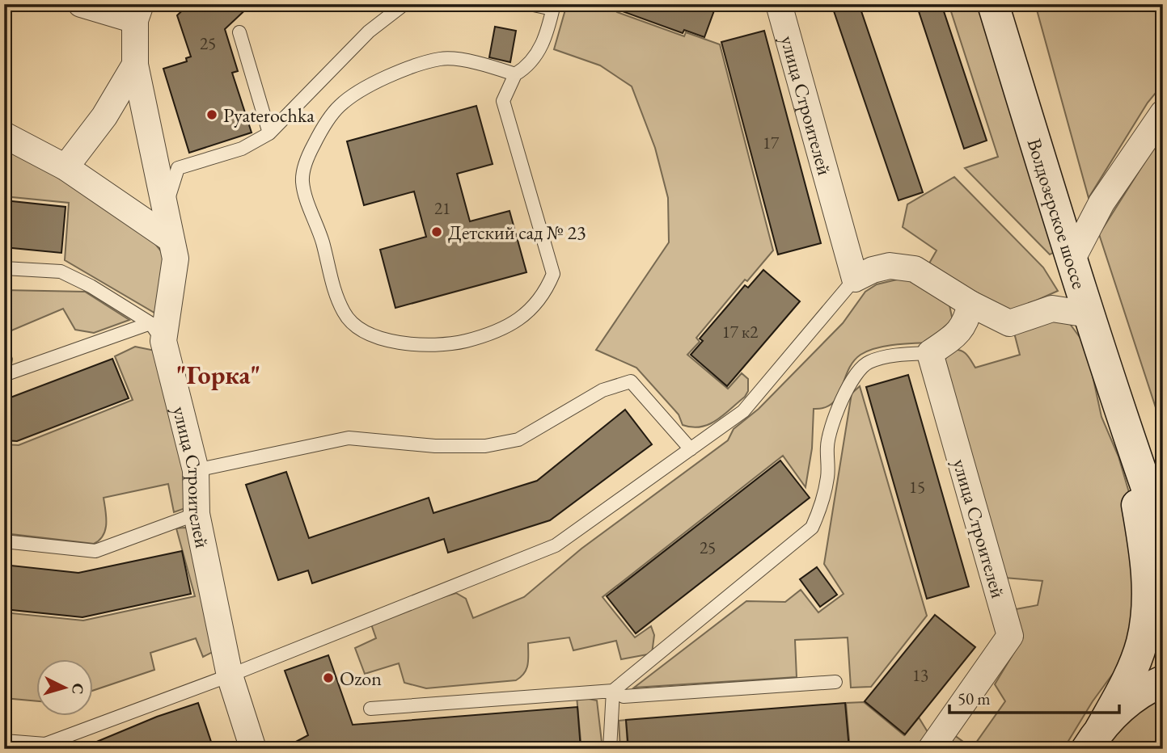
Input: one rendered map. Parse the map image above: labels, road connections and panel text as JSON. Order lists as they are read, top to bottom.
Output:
{
  "streets": {
    "main road": ["Волдозерское шоссе"],
    "street": ["улица Строителей"]
  },
  "districts": ["\"Горка\""],
  "places": ["Pyaterochka", "Детский сад № 23", "Ozon"],
  "house_numbers": [
    "25",
    "17",
    "21",
    "17 к2",
    "15",
    "25",
    "13"
  ],
  "scale_bar": "50 m",
  "north": "right"
}
